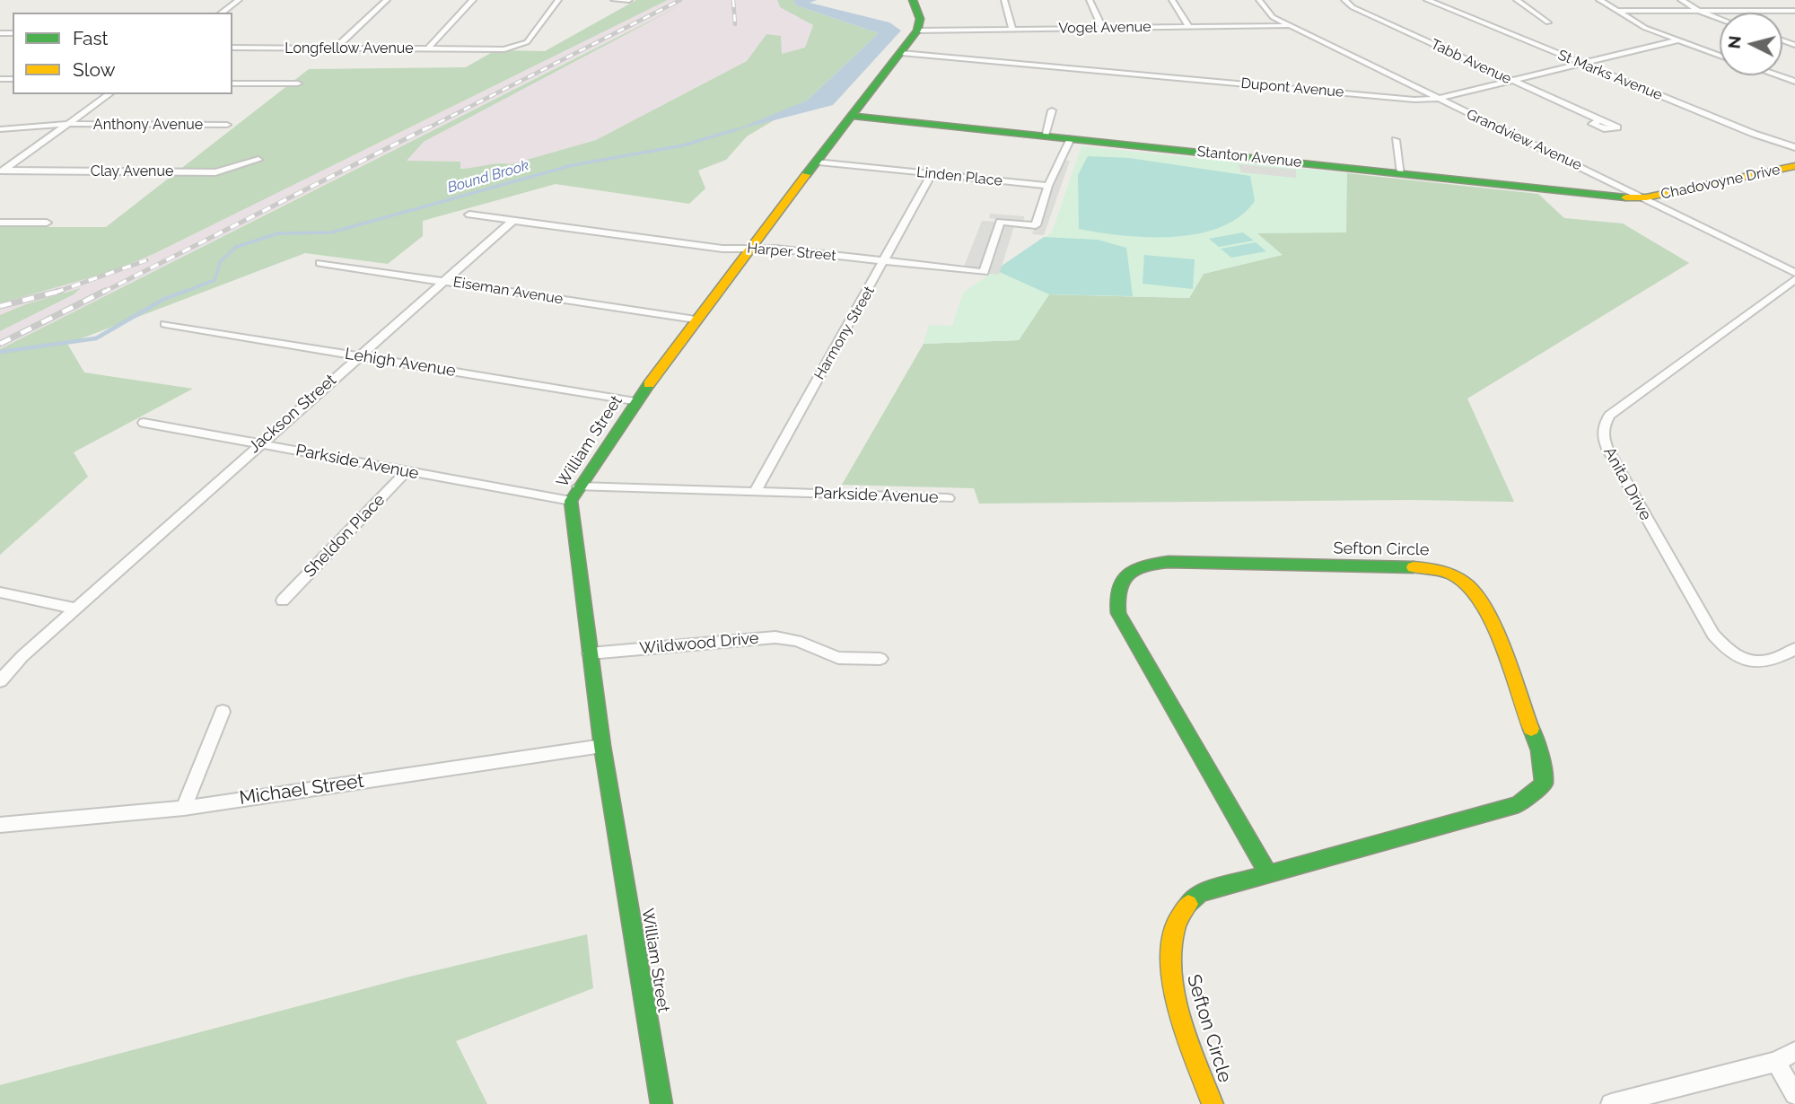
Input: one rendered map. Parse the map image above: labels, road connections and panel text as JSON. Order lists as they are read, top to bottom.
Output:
{
  "streets": {
    "street": [
      "Vogel Avenue",
      "Longfellow Avenue",
      "Tabb Avenue",
      "St Marks Avenue",
      "Dupont Avenue",
      "Anthony Avenue",
      "Grandview Avenue",
      "Stanton Avenue",
      "Clay Avenue",
      "Linden Place",
      "Chadovoyne Drive",
      "Harper Street",
      "Eiseman Avenue",
      "Harmony Street",
      "Lehigh Avenue",
      "Jackson Street",
      "William Street",
      "Parkside Avenue",
      "Anita Drive",
      "Sheldon Place",
      "Sefton Circle",
      "Wildwood Drive",
      "Michael Street"
    ]
  },
  "crossings": [
    ["Vogel Avenue", "Grandview Avenue"],
    ["Vogel Avenue", "William Street"],
    ["Tabb Avenue", "Dupont Avenue"],
    ["St Marks Avenue", "Dupont Avenue"],
    ["Dupont Avenue", "Grandview Avenue"],
    ["Dupont Avenue", "William Street"],
    ["Grandview Avenue", "Stanton Avenue"],
    ["Grandview Avenue", "Chadovoyne Drive"],
    ["Stanton Avenue", "Chadovoyne Drive"],
    ["Stanton Avenue", "William Street"],
    ["Linden Place", "Harper Street"],
    ["Linden Place", "Harmony Street"],
    ["Linden Place", "William Street"],
    ["Harper Street", "Harmony Street"],
    ["Harper Street", "Jackson Street"],
    ["Harper Street", "William Street"],
    ["Eiseman Avenue", "Jackson Street"],
    ["Eiseman Avenue", "William Street"],
    ["Harmony Street", "Parkside Avenue"],
    ["Lehigh Avenue", "Jackson Street"],
    ["Lehigh Avenue", "William Street"],
    ["Jackson Street", "Parkside Avenue"],
    ["William Street", "Parkside Avenue"],
    ["William Street", "Wildwood Drive"],
    ["William Street", "Michael Street"],
    ["Parkside Avenue", "Sheldon Place"]
  ],
  "water": ["Bound Brook"],
  "legend": ["Fast", "Slow"],
  "north": "left"
}
